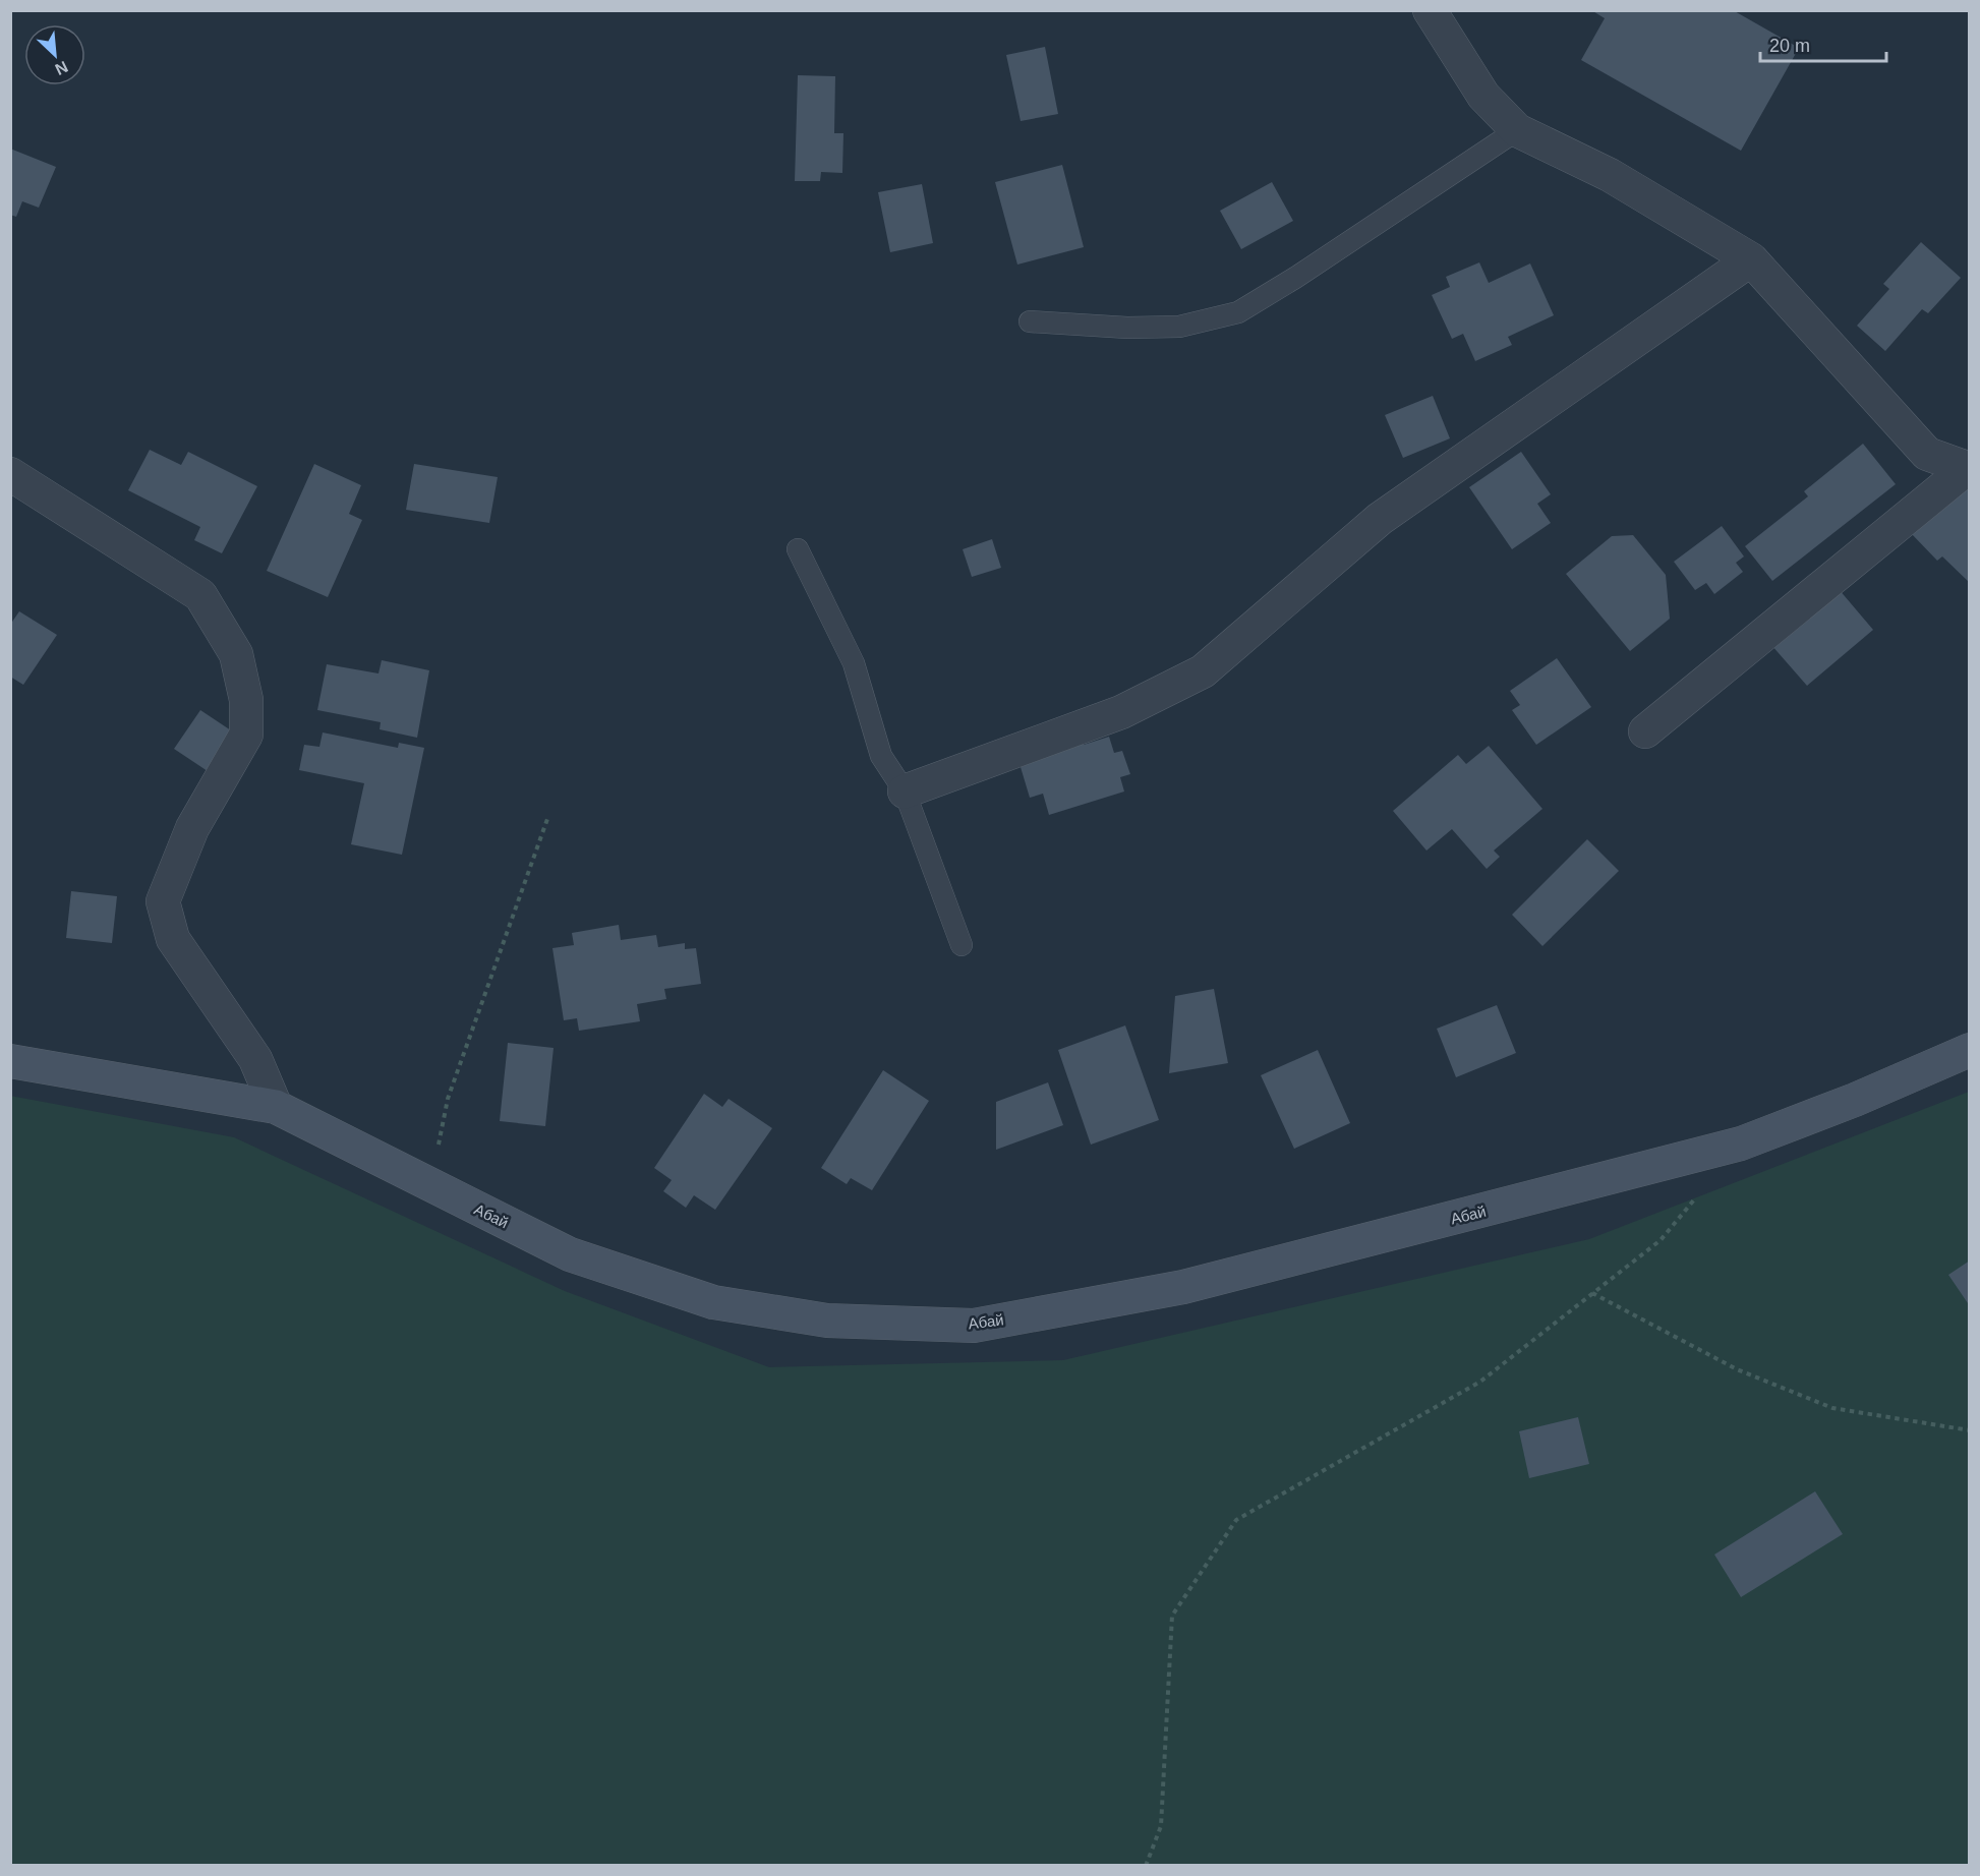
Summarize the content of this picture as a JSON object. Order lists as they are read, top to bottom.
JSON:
{
  "streets": {
    "street": ["Абай"]
  },
  "scale_bar": "20 m",
  "north": "bottom right"
}
